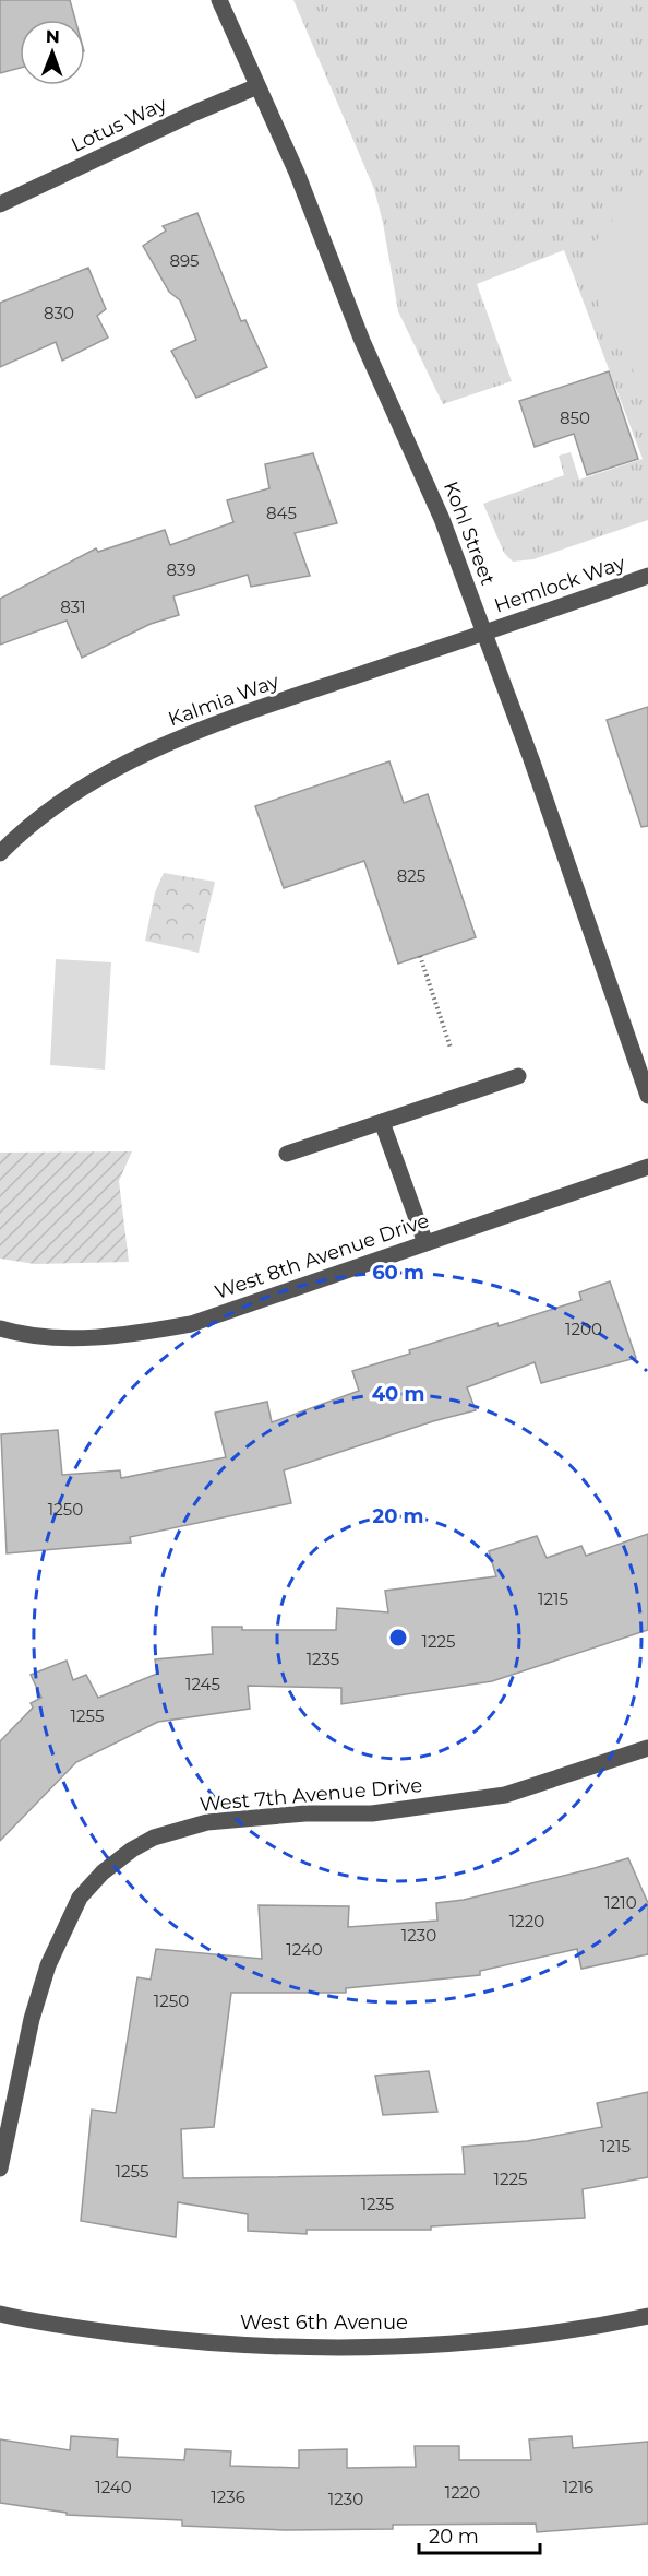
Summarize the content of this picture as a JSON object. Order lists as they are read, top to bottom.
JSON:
{
  "streets": {
    "street": [
      "Lotus Way",
      "Kohl Street",
      "Hemlock Way",
      "Kalmia Way",
      "West 8th Avenue Drive",
      "West 7th Avenue Drive",
      "West 6th Avenue"
    ]
  },
  "crossings": [
    ["Lotus Way", "Kohl Street"],
    ["Kohl Street", "Hemlock Way"],
    ["Kohl Street", "Kalmia Way"],
    ["Hemlock Way", "Kalmia Way"]
  ],
  "house_numbers": [
    "895",
    "830",
    "850",
    "845",
    "839",
    "831",
    "825",
    "1200",
    "1250",
    "1215",
    "1225",
    "1235",
    "1245",
    "1255",
    "1210",
    "1220",
    "1230",
    "1240",
    "1250",
    "1215",
    "1255",
    "1225",
    "1235",
    "1240",
    "1216",
    "1220",
    "1236",
    "1230"
  ],
  "scale_bar": "20 m",
  "north": "top",
  "rings": ["60 m", "40 m", "20 m"]
}
